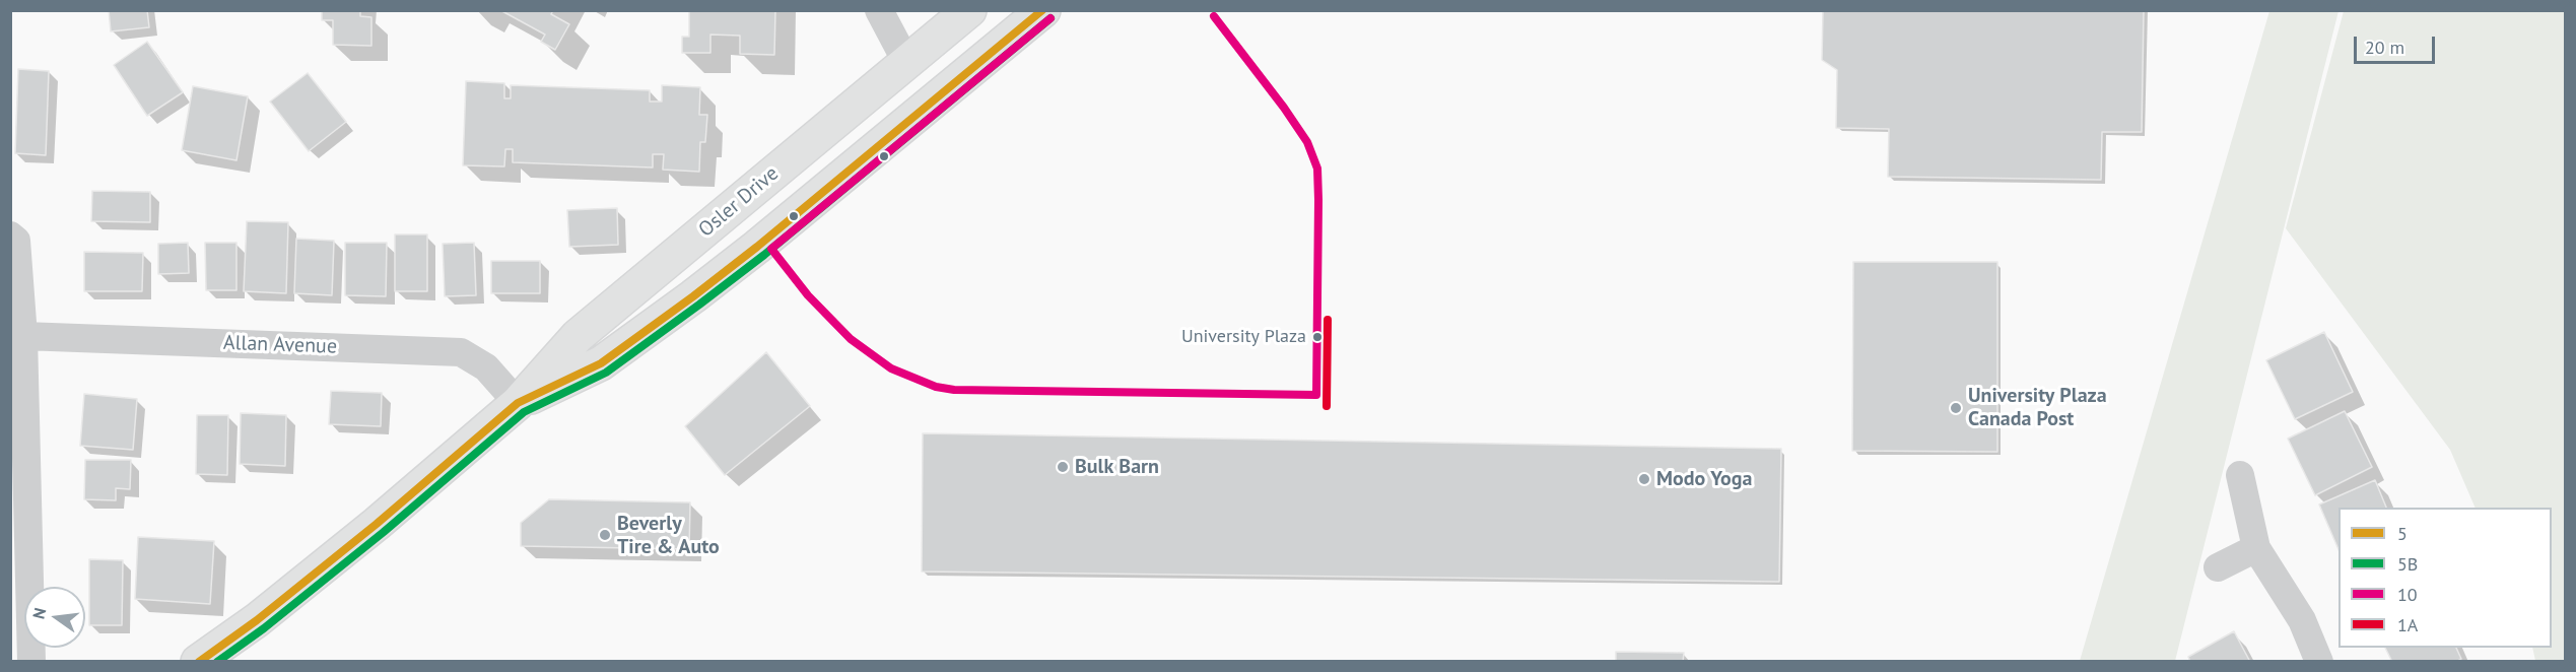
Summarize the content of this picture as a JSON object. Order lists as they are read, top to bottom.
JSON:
{
  "streets": {
    "main road": ["Osler Drive"],
    "street": ["Allan Avenue"]
  },
  "crossings": [
    ["Osler Drive", "Allan Avenue"]
  ],
  "places": [
    "University Plaza",
    "University Plaza Canada Post",
    "Bulk Barn",
    "Modo Yoga",
    "Beverly Tire & Auto"
  ],
  "lines": [
    "transit line 5",
    "transit line 10",
    "transit line 5B",
    "transit line 1A"
  ],
  "legend": [
    "5",
    "5B",
    "10",
    "1A"
  ],
  "scale_bar": "20 m",
  "north": "left"
}
